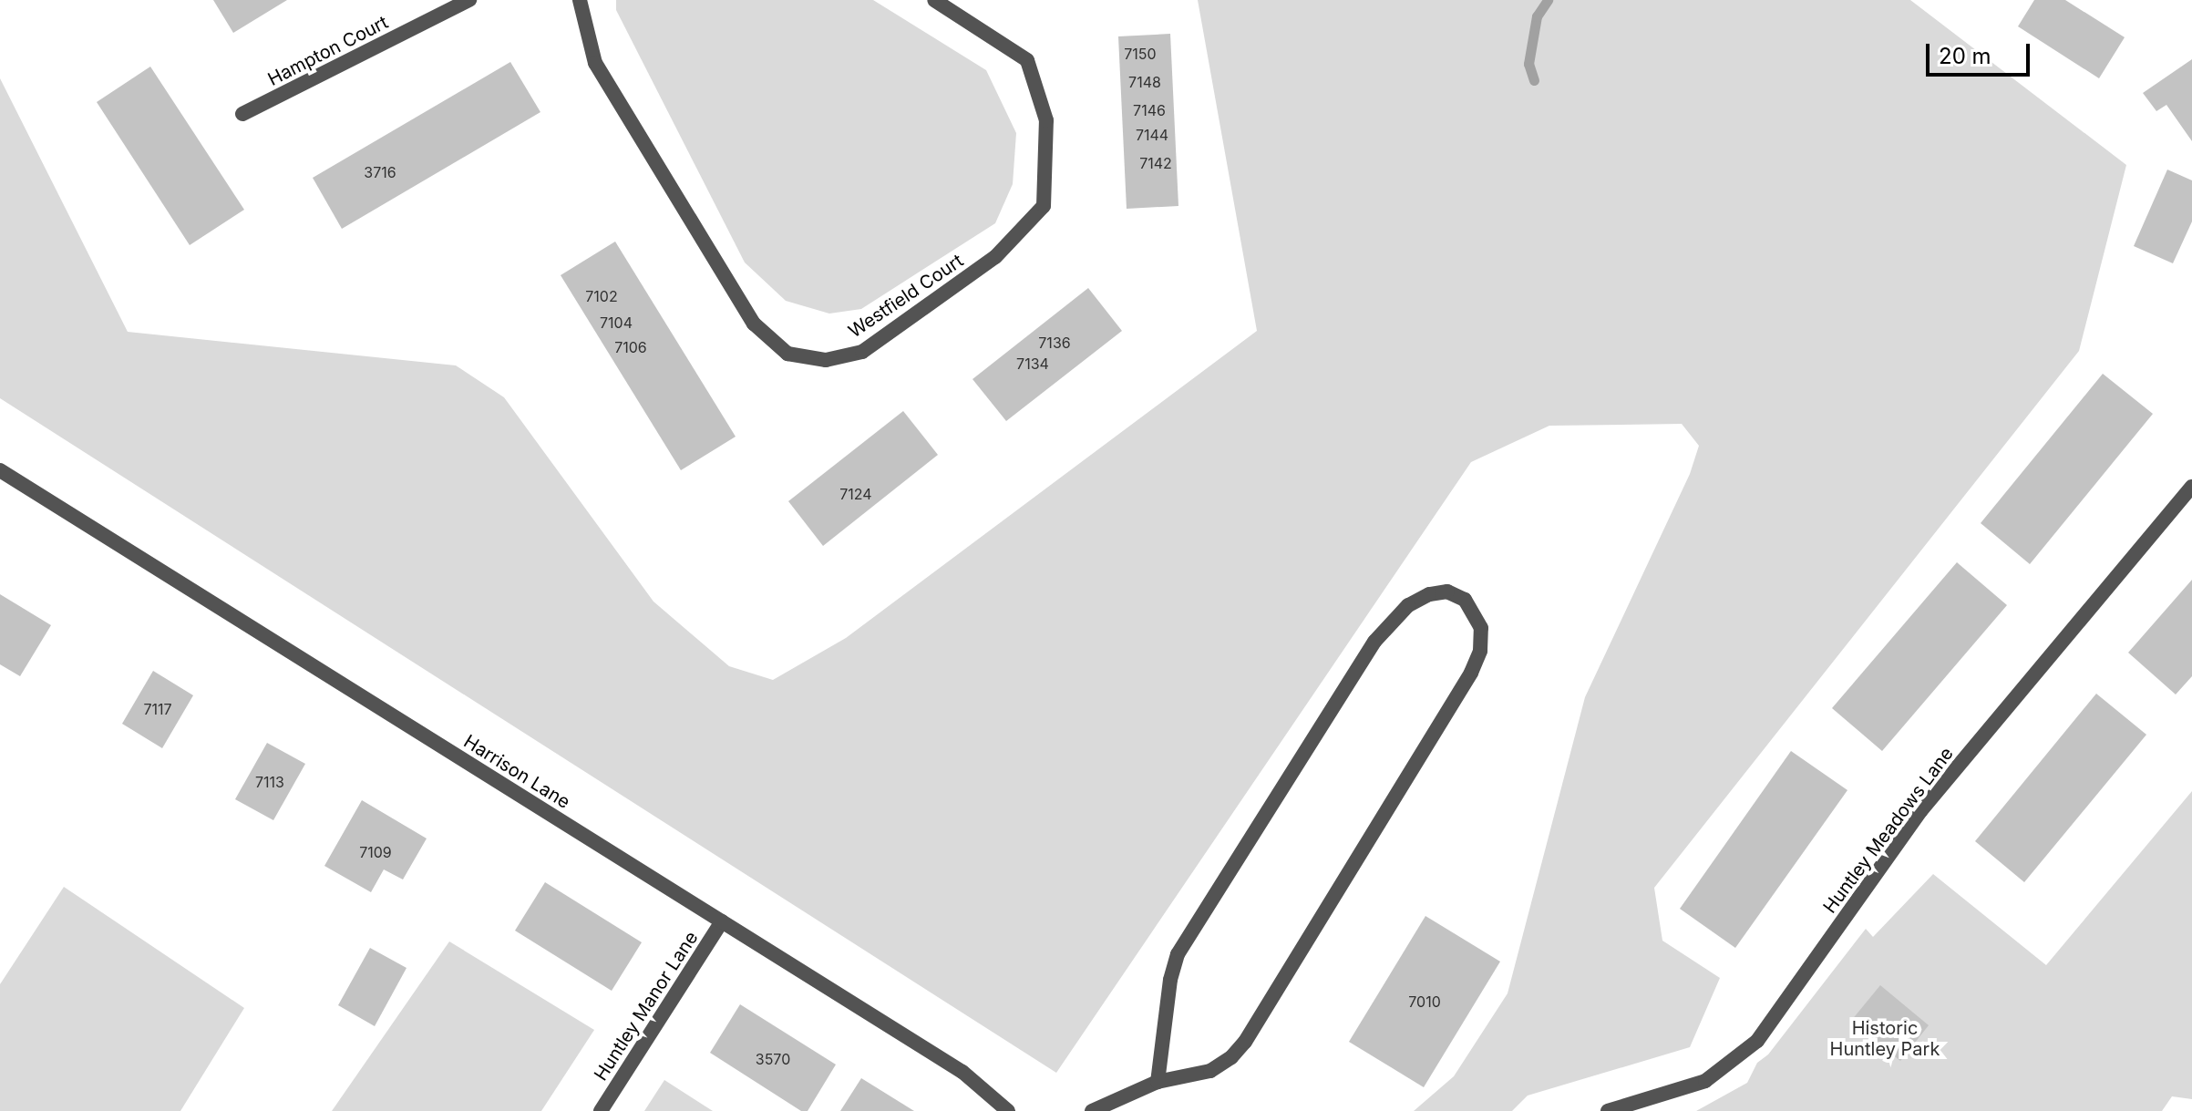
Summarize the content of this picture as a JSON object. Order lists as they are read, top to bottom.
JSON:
{
  "streets": {
    "street": [
      "Hampton Court",
      "Westfield Court",
      "Harrison Lane",
      "Huntley Meadows Lane",
      "Huntley Manor Lane"
    ]
  },
  "crossings": [
    ["Harrison Lane", "Huntley Manor Lane"]
  ],
  "parks": ["Historic Huntley Park"],
  "house_numbers": [
    "7150",
    "7148",
    "7146",
    "7144",
    "7142",
    "3716",
    "7102",
    "7104",
    "7136",
    "7106",
    "7134",
    "7124",
    "7117",
    "7113",
    "7109",
    "7010",
    "3570"
  ],
  "scale_bar": "20 m"
}
